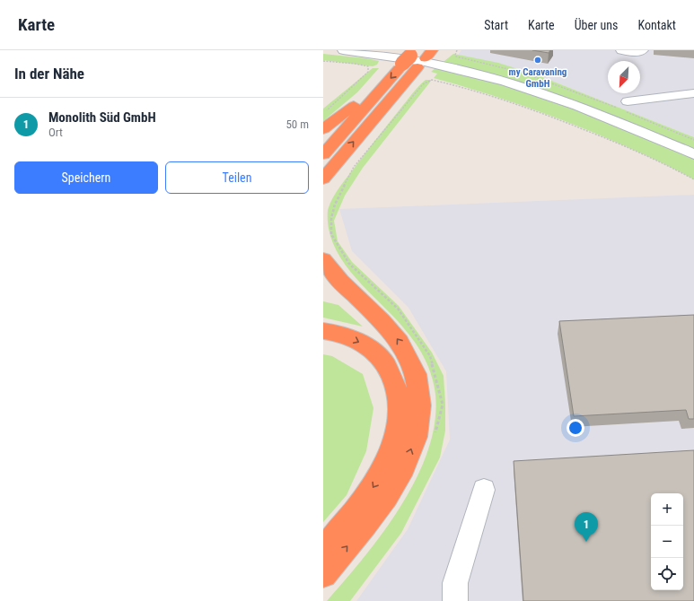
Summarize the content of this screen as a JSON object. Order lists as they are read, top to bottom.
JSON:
{
  "places": ["my Caravaning GmbH"],
  "north": "bottom left",
  "page": {
    "header": "Karte",
    "nav": [
      "Start",
      "Karte",
      "Über uns",
      "Kontakt"
    ],
    "heading": "In der Nähe",
    "list": [
      {
        "mark": "1",
        "name": "Monolith Süd GmbH",
        "note": "Ort",
        "value": "50 m"
      }
    ],
    "buttons": ["Speichern", "Teilen"],
    "map_buttons": ["+", "−"],
    "pins": "1"
  }
}
